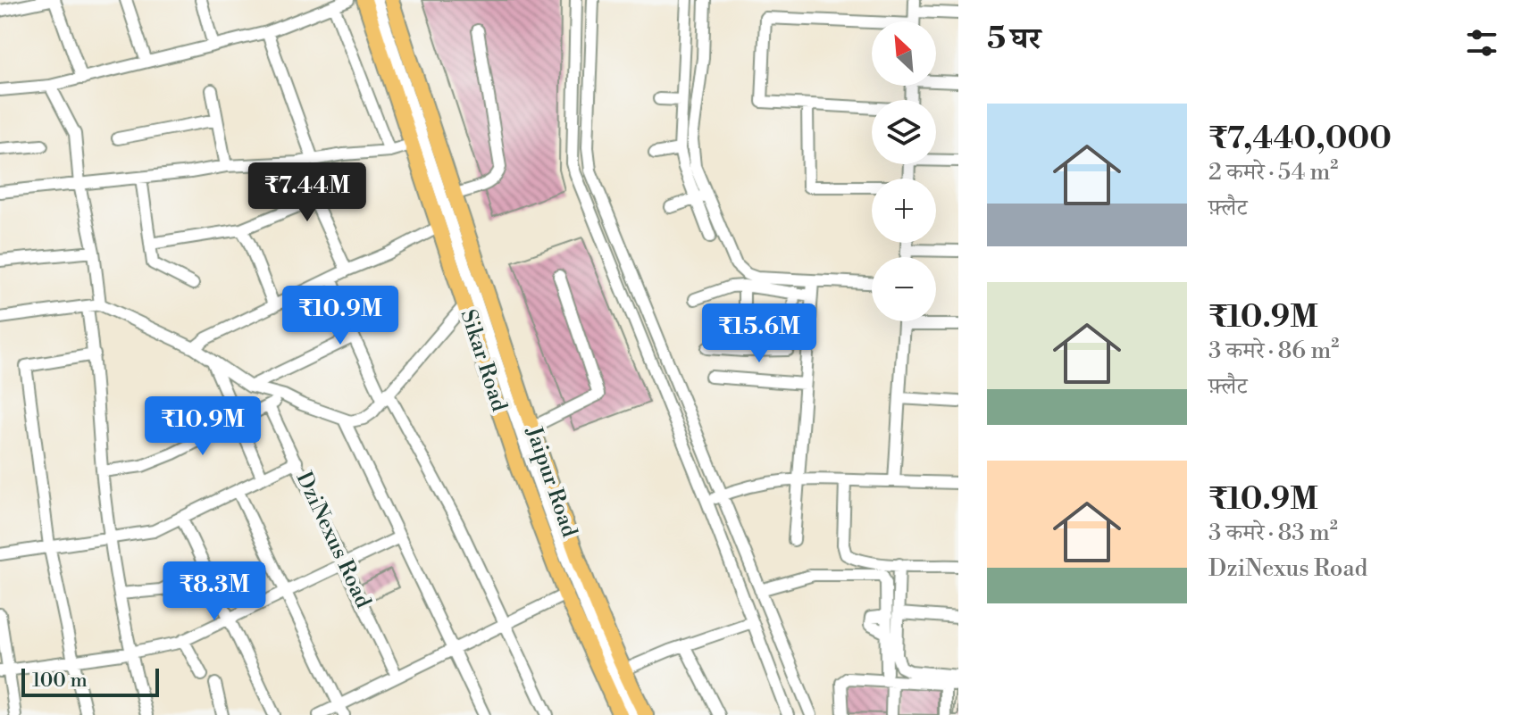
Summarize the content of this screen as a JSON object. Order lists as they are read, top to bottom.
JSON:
{
  "streets": {
    "main road": ["Sikar Road", "Jaipur Road"],
    "street": ["DziNexus Road"]
  },
  "scale_bar": "100 m",
  "north": "top left",
  "page": {
    "heading": "5 घर",
    "map_buttons": ["+", "−"],
    "list": [
      {
        "name": "₹7,440,000",
        "note": "2 कमरे · 54 m² · फ़्लैट"
      },
      {
        "name": "₹10.9M",
        "note": "3 कमरे · 86 m² · फ़्लैट"
      },
      {
        "name": "₹10.9M",
        "note": "3 कमरे · 83 m² · DziNexus Road"
      }
    ],
    "price": [
      "₹7.44M",
      "₹10.9M",
      "₹15.6M",
      "₹10.9M",
      "₹8.3M"
    ],
    "scale": "100 m"
  }
}
